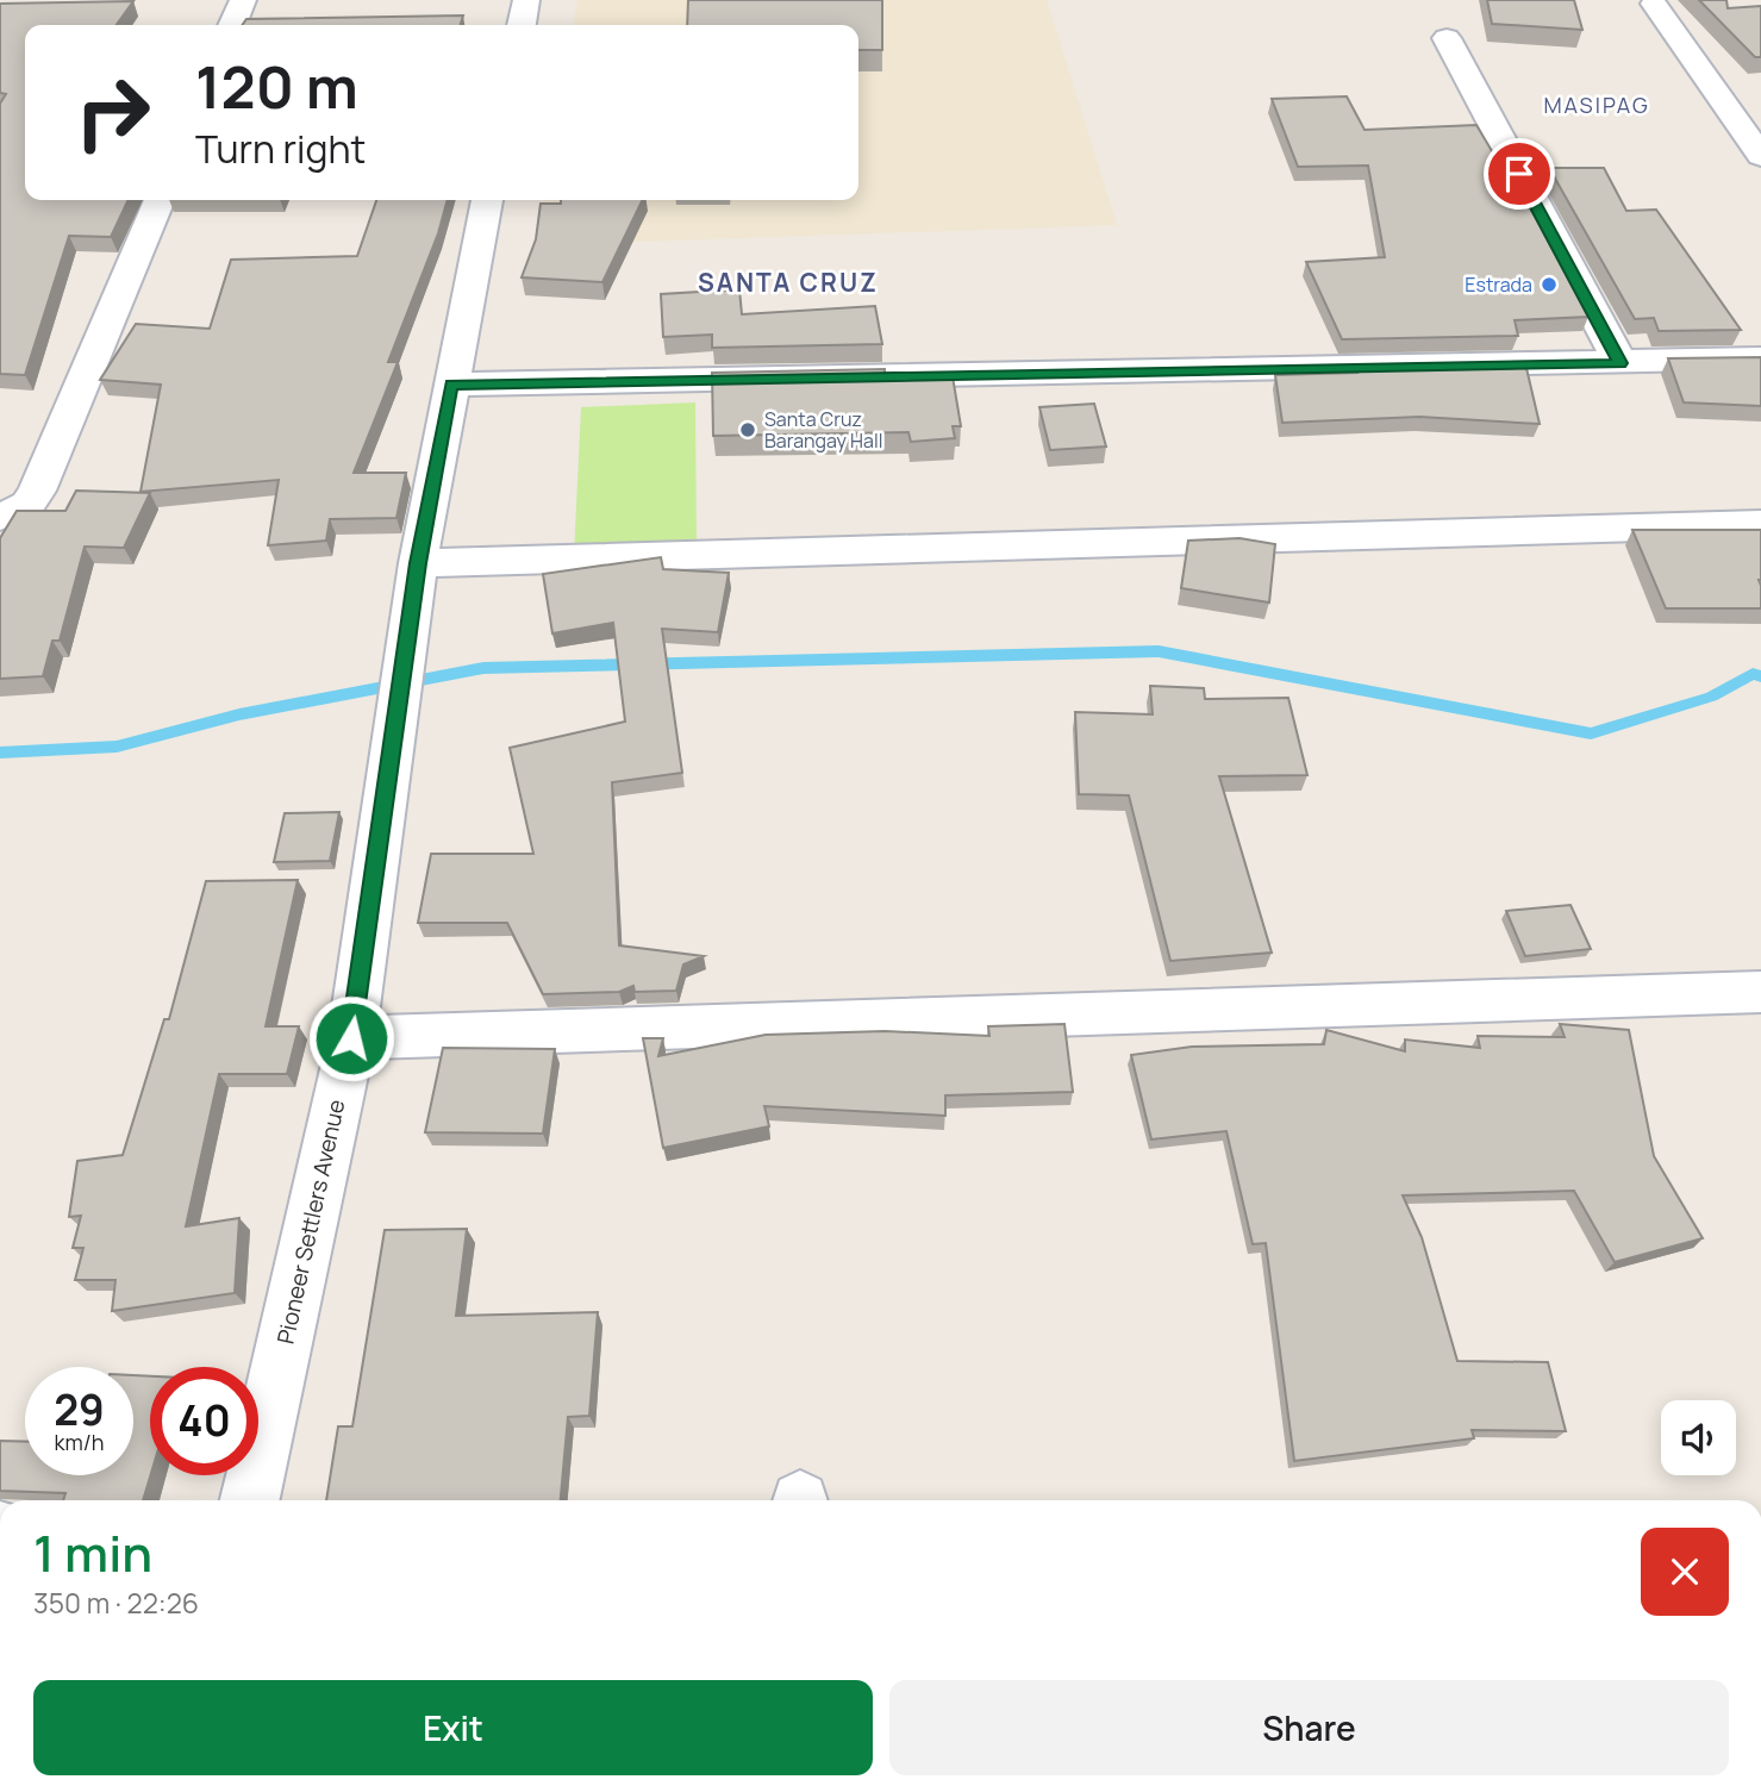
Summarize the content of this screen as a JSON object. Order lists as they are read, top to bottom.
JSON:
{
  "streets": {
    "street": ["Pioneer Settlers Avenue"]
  },
  "districts": ["MASIPAG", "SANTA CRUZ"],
  "places": ["Estrada", "Santa Cruz Barangay Hall"],
  "page": {
    "turn": ["120 m", "Turn right"],
    "speed": "29 km/h",
    "limit": "40",
    "heading": ["1 min", "350 m · 22:26"],
    "buttons": ["Exit", "Share"]
  }
}
